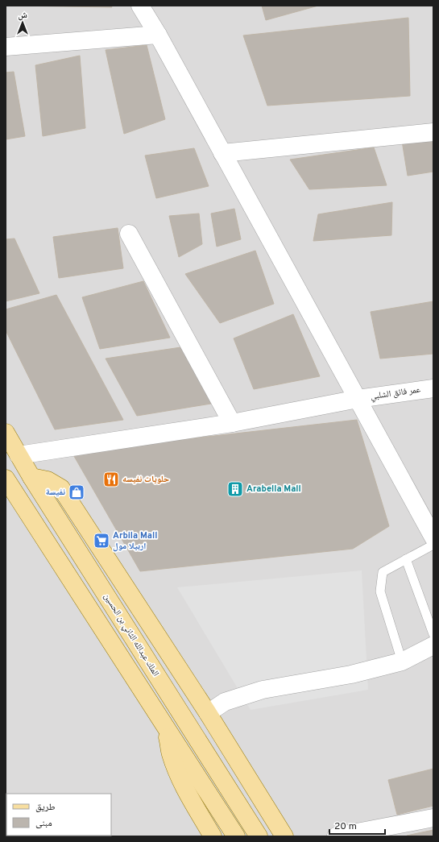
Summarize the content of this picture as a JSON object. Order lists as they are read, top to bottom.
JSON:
{
  "streets": {
    "main road": ["الملك عبدالله الثاني بن الحسين"],
    "street": ["عمر فائق الشلبي"]
  },
  "crossings": [
    ["عمر فائق الشلبي", "الملك عبدالله الثاني بن الحسين"]
  ],
  "places": {
    "restaurant": ["حلويات نفيسه"],
    "building": ["Arabella Mall"],
    "shop": ["نفيسة"],
    "supermarket": ["Arbila Mall اربيلا مول"]
  },
  "legend": ["طريق", "مبنى"],
  "scale_bar": "20 m",
  "north": "top"
}
